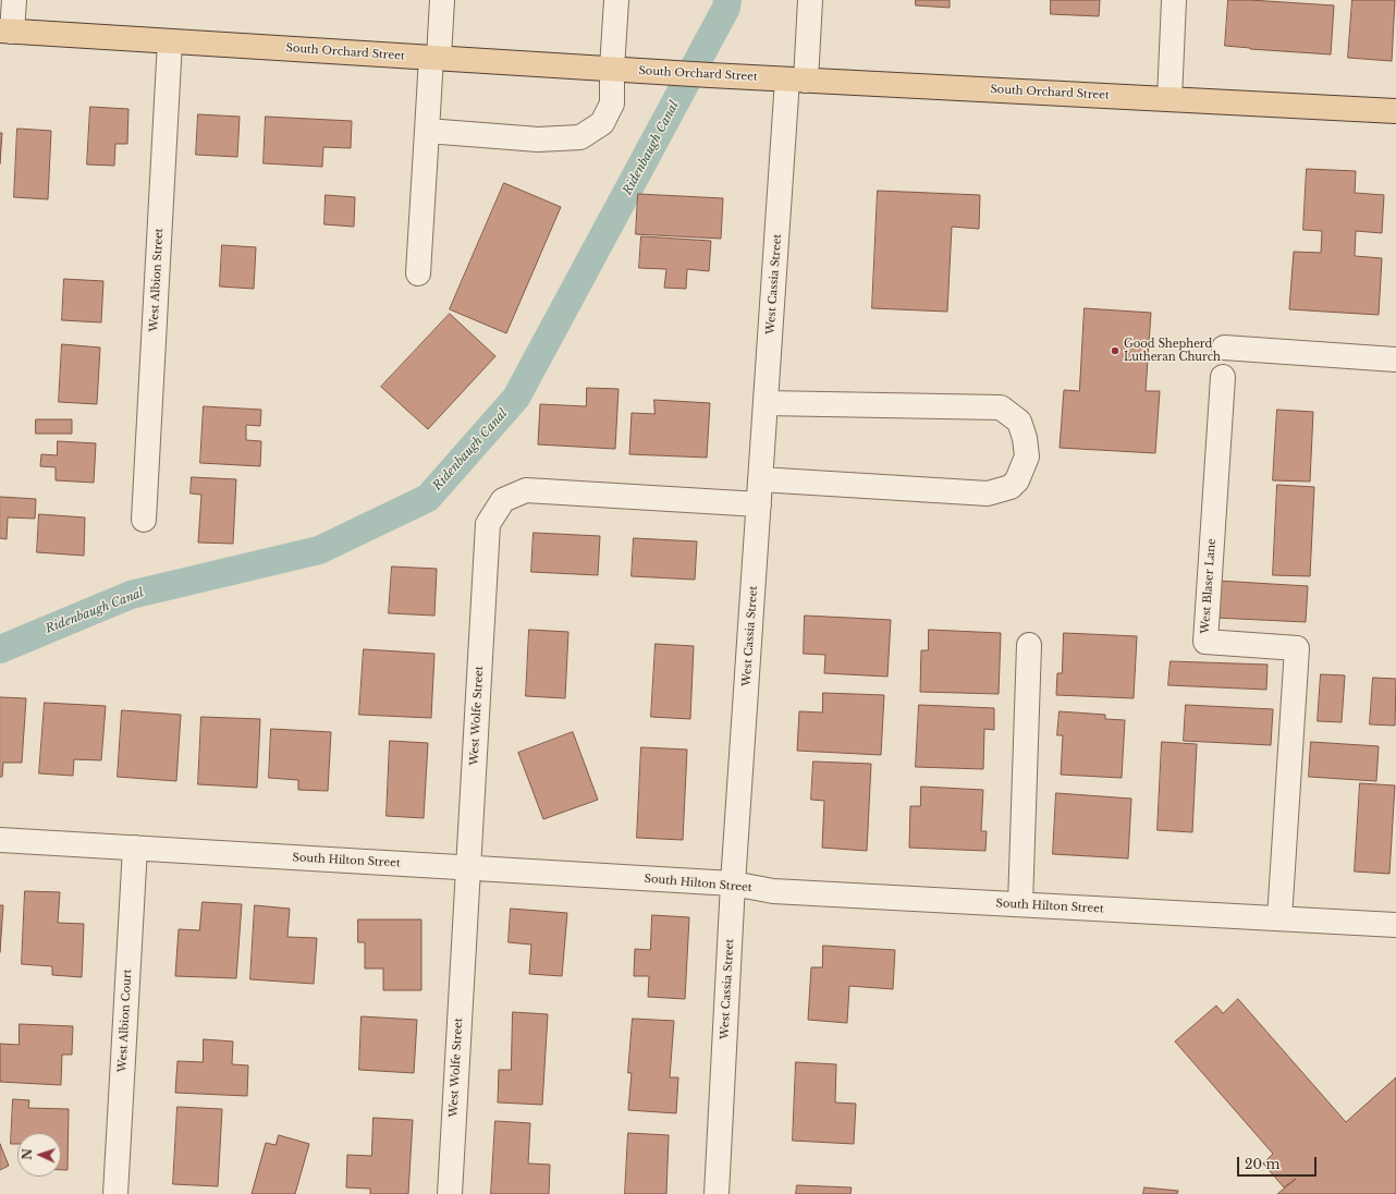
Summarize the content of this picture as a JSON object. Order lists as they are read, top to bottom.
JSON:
{
  "streets": {
    "main road": ["South Orchard Street"],
    "street": [
      "West Albion Street",
      "West Cassia Street",
      "West Blaser Lane",
      "West Wolfe Street",
      "South Hilton Street",
      "West Albion Court"
    ]
  },
  "crossings": [
    ["South Orchard Street", "West Albion Street"],
    ["South Orchard Street", "West Cassia Street"],
    ["West Cassia Street", "West Wolfe Street"],
    ["West Cassia Street", "South Hilton Street"],
    ["West Blaser Lane", "South Hilton Street"],
    ["West Wolfe Street", "South Hilton Street"],
    ["South Hilton Street", "West Albion Court"]
  ],
  "water": ["Ridenbaugh Canal"],
  "places": ["Good Shepherd Lutheran Church"],
  "scale_bar": "20 m",
  "north": "left"
}
